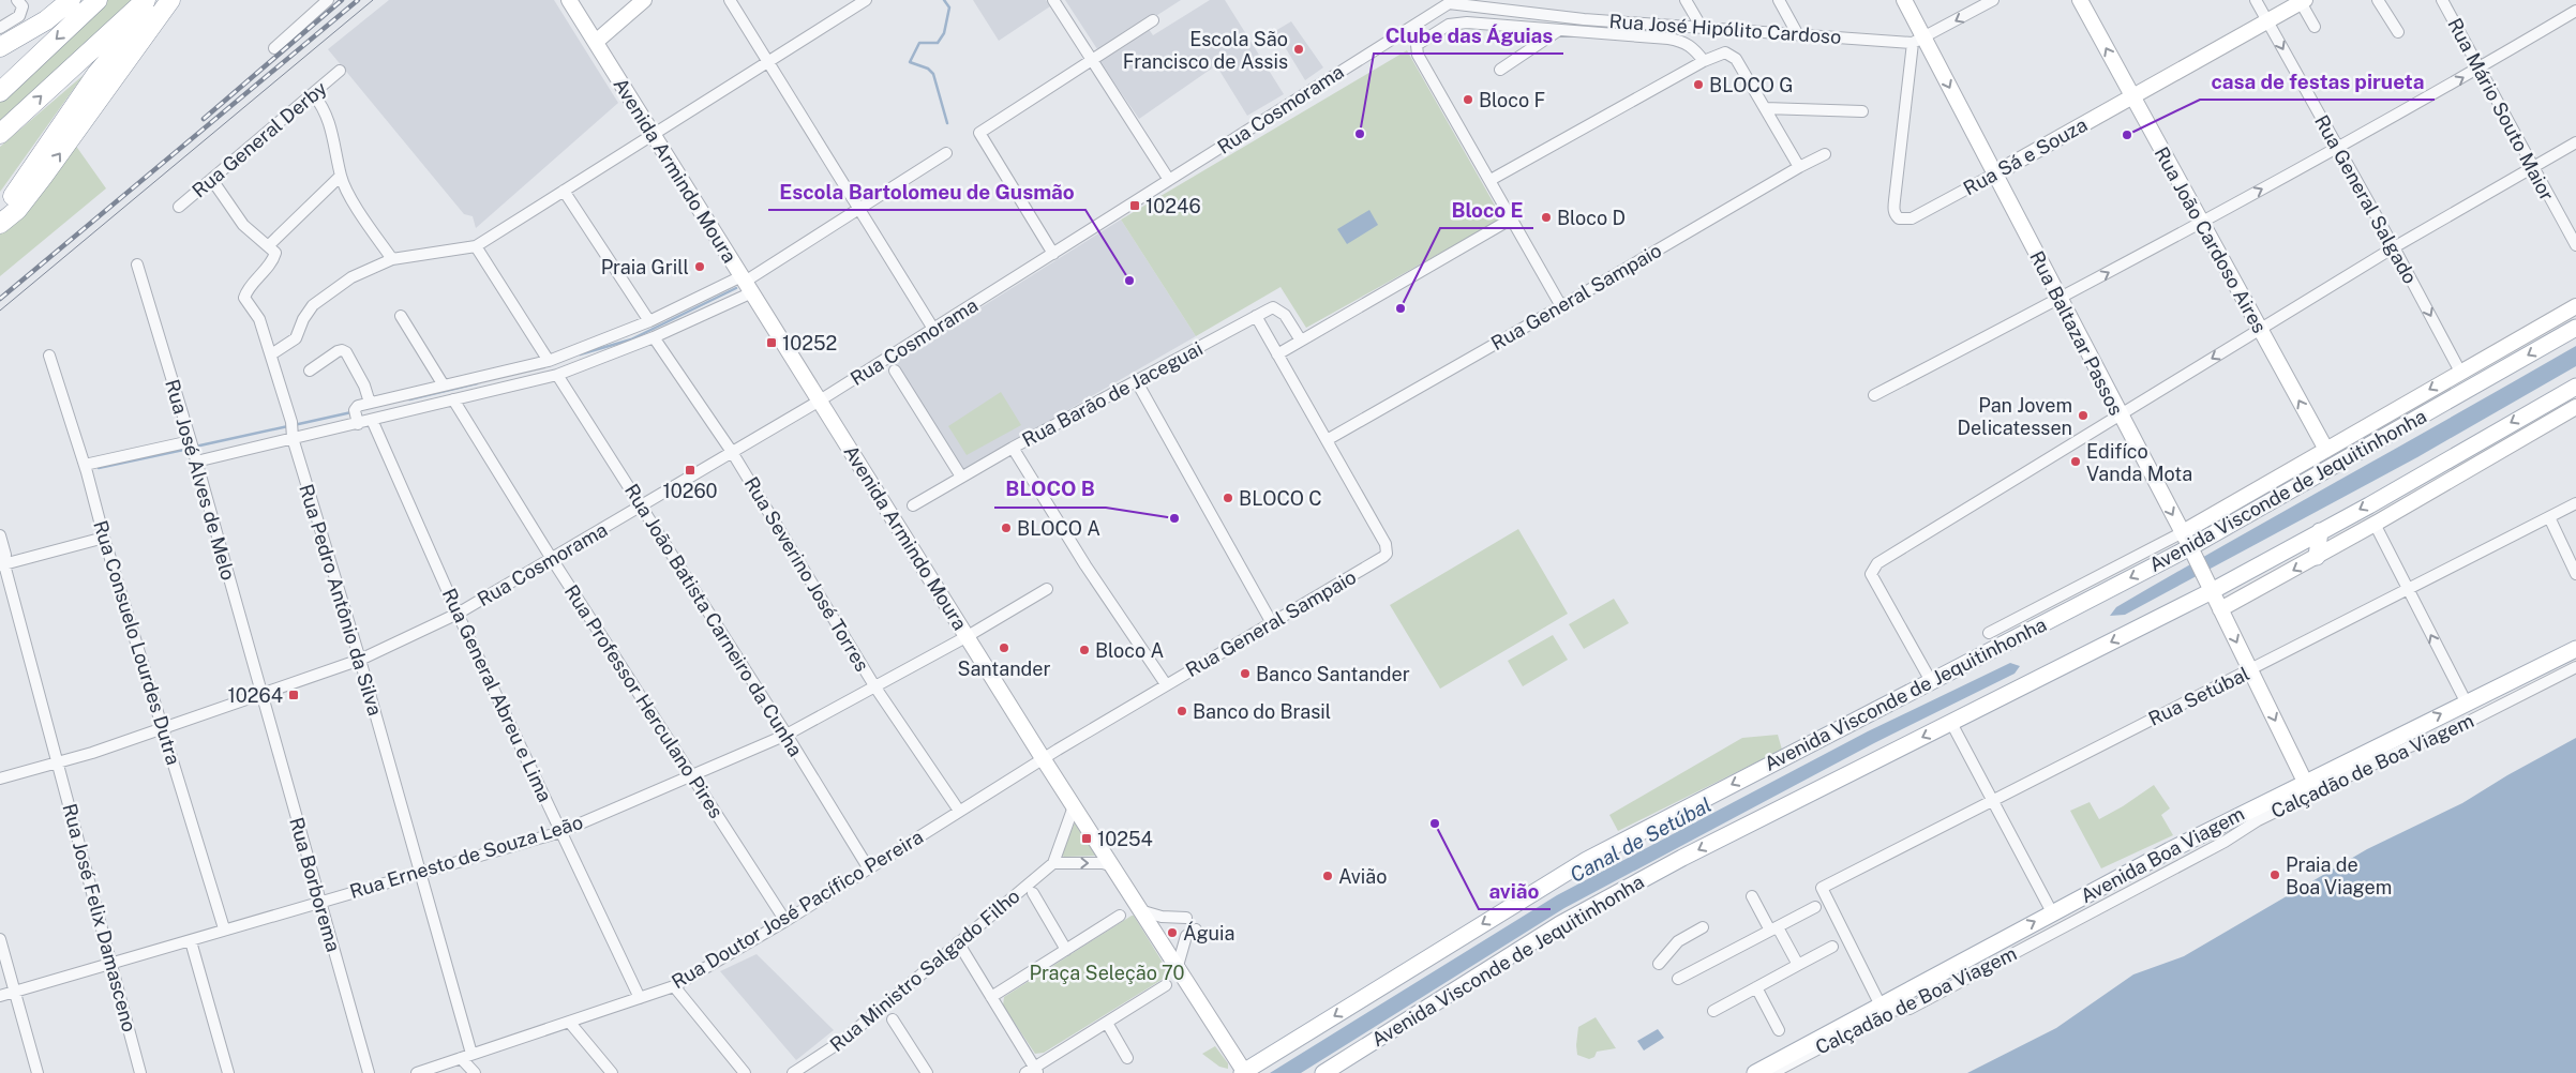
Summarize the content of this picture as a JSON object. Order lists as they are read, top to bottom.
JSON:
{
  "streets": {
    "main road": ["Avenida Visconde de Jequitinhonha", "Avenida Boa Viagem"],
    "street": [
      "Rua José Hipólito Cardoso",
      "Rua Cosmorama",
      "Rua Mário Souto Maior",
      "Rua General Derby",
      "Rua Sá e Souza",
      "Avenida Armindo Moura",
      "Rua General Salgado",
      "Rua João Cardoso Aires",
      "Rua General Sampaio",
      "Rua Baltazar Passos",
      "Rua Barão de Jaceguai",
      "Rua José Alves de Melo",
      "Rua Severino José Torres",
      "Rua Pedro Antônio da Silva",
      "Rua João Batista Carneiro da Cunha",
      "Rua Consuelo Lourdes Dutra",
      "Rua General Abreu e Lima",
      "Rua Setúbal",
      "Rua Professor Herculano Pires",
      "Calçadão de Boa Viagem",
      "Rua Ernesto de Souza Leão",
      "Rua Borborema",
      "Rua Doutor José Pacífico Pereira",
      "Rua José Felix Damasceno",
      "Rua Ministro Salgado Filho"
    ]
  },
  "crossings": [
    ["Rua José Hipólito Cardoso", "Rua Cosmorama"],
    ["Rua José Hipólito Cardoso", "Rua Sá e Souza"],
    ["Rua José Hipólito Cardoso", "Rua Baltazar Passos"],
    ["Rua Cosmorama", "Avenida Armindo Moura"],
    ["Rua Cosmorama", "Rua José Alves de Melo"],
    ["Rua Cosmorama", "Rua Severino José Torres"],
    ["Rua Cosmorama", "Rua Pedro Antônio da Silva"],
    ["Rua Cosmorama", "Rua João Batista Carneiro da Cunha"],
    ["Rua Cosmorama", "Rua Consuelo Lourdes Dutra"],
    ["Rua Cosmorama", "Rua General Abreu e Lima"],
    ["Rua Cosmorama", "Rua Professor Herculano Pires"],
    ["Rua Cosmorama", "Rua Borborema"],
    ["Rua Cosmorama", "Rua José Felix Damasceno"],
    ["Rua Sá e Souza", "Rua General Salgado"],
    ["Rua Sá e Souza", "Rua João Cardoso Aires"],
    ["Rua Sá e Souza", "Rua Baltazar Passos"],
    ["Avenida Armindo Moura", "Rua General Sampaio"],
    ["Avenida Armindo Moura", "Avenida Visconde de Jequitinhonha"],
    ["Avenida Armindo Moura", "Rua Ernesto de Souza Leão"],
    ["Avenida Armindo Moura", "Rua Doutor José Pacífico Pereira"],
    ["Rua General Salgado", "Avenida Visconde de Jequitinhonha"],
    ["Rua João Cardoso Aires", "Avenida Visconde de Jequitinhonha"],
    ["Rua General Sampaio", "Rua Barão de Jaceguai"],
    ["Rua General Sampaio", "Rua Doutor José Pacífico Pereira"],
    ["Rua Baltazar Passos", "Avenida Visconde de Jequitinhonha"],
    ["Rua Baltazar Passos", "Rua Setúbal"],
    ["Rua Baltazar Passos", "Avenida Boa Viagem"],
    ["Rua José Alves de Melo", "Rua Borborema"],
    ["Rua Severino José Torres", "Rua Ernesto de Souza Leão"],
    ["Rua Severino José Torres", "Rua Doutor José Pacífico Pereira"],
    ["Rua Pedro Antônio da Silva", "Rua Ernesto de Souza Leão"],
    ["Rua Pedro Antônio da Silva", "Rua Doutor José Pacífico Pereira"],
    ["Rua João Batista Carneiro da Cunha", "Rua Ernesto de Souza Leão"],
    ["Rua João Batista Carneiro da Cunha", "Rua Doutor José Pacífico Pereira"],
    ["Rua Consuelo Lourdes Dutra", "Rua Ernesto de Souza Leão"],
    ["Rua General Abreu e Lima", "Rua Ernesto de Souza Leão"],
    ["Rua General Abreu e Lima", "Rua Doutor José Pacífico Pereira"],
    ["Rua Setúbal", "Avenida Boa Viagem"],
    ["Rua Professor Herculano Pires", "Rua Ernesto de Souza Leão"],
    ["Rua Professor Herculano Pires", "Rua Doutor José Pacífico Pereira"],
    ["Rua Ernesto de Souza Leão", "Rua Borborema"],
    ["Rua Ernesto de Souza Leão", "Rua José Felix Damasceno"]
  ],
  "one_way": [
    "Rua General Salgado",
    "Rua João Cardoso Aires",
    "Rua Baltazar Passos",
    "Avenida Boa Viagem"
  ],
  "water": ["Canal de Setúbal"],
  "parks": ["Praça Seleção 70"],
  "places": {
    "other": [
      "Escola São Francisco de Assis",
      "BLOCO G",
      "Bloco F",
      "Clube das Águias",
      "casa de festas pirueta",
      "Bloco D",
      "Praia Grill",
      "Escola Bartolomeu de Gusmão",
      "Bloco E",
      "Pan Jovem Delicatessen",
      "Edifíco Vanda Mota",
      "BLOCO C",
      "BLOCO B",
      "BLOCO A",
      "Santander",
      "Bloco A",
      "Banco Santander",
      "Banco do Brasil",
      "avião",
      "Praia de Boa Viagem",
      "Avião",
      "Águia"
    ],
    "transit": [
      "10246",
      "10252",
      "10260",
      "10264",
      "10254"
    ]
  }
}
